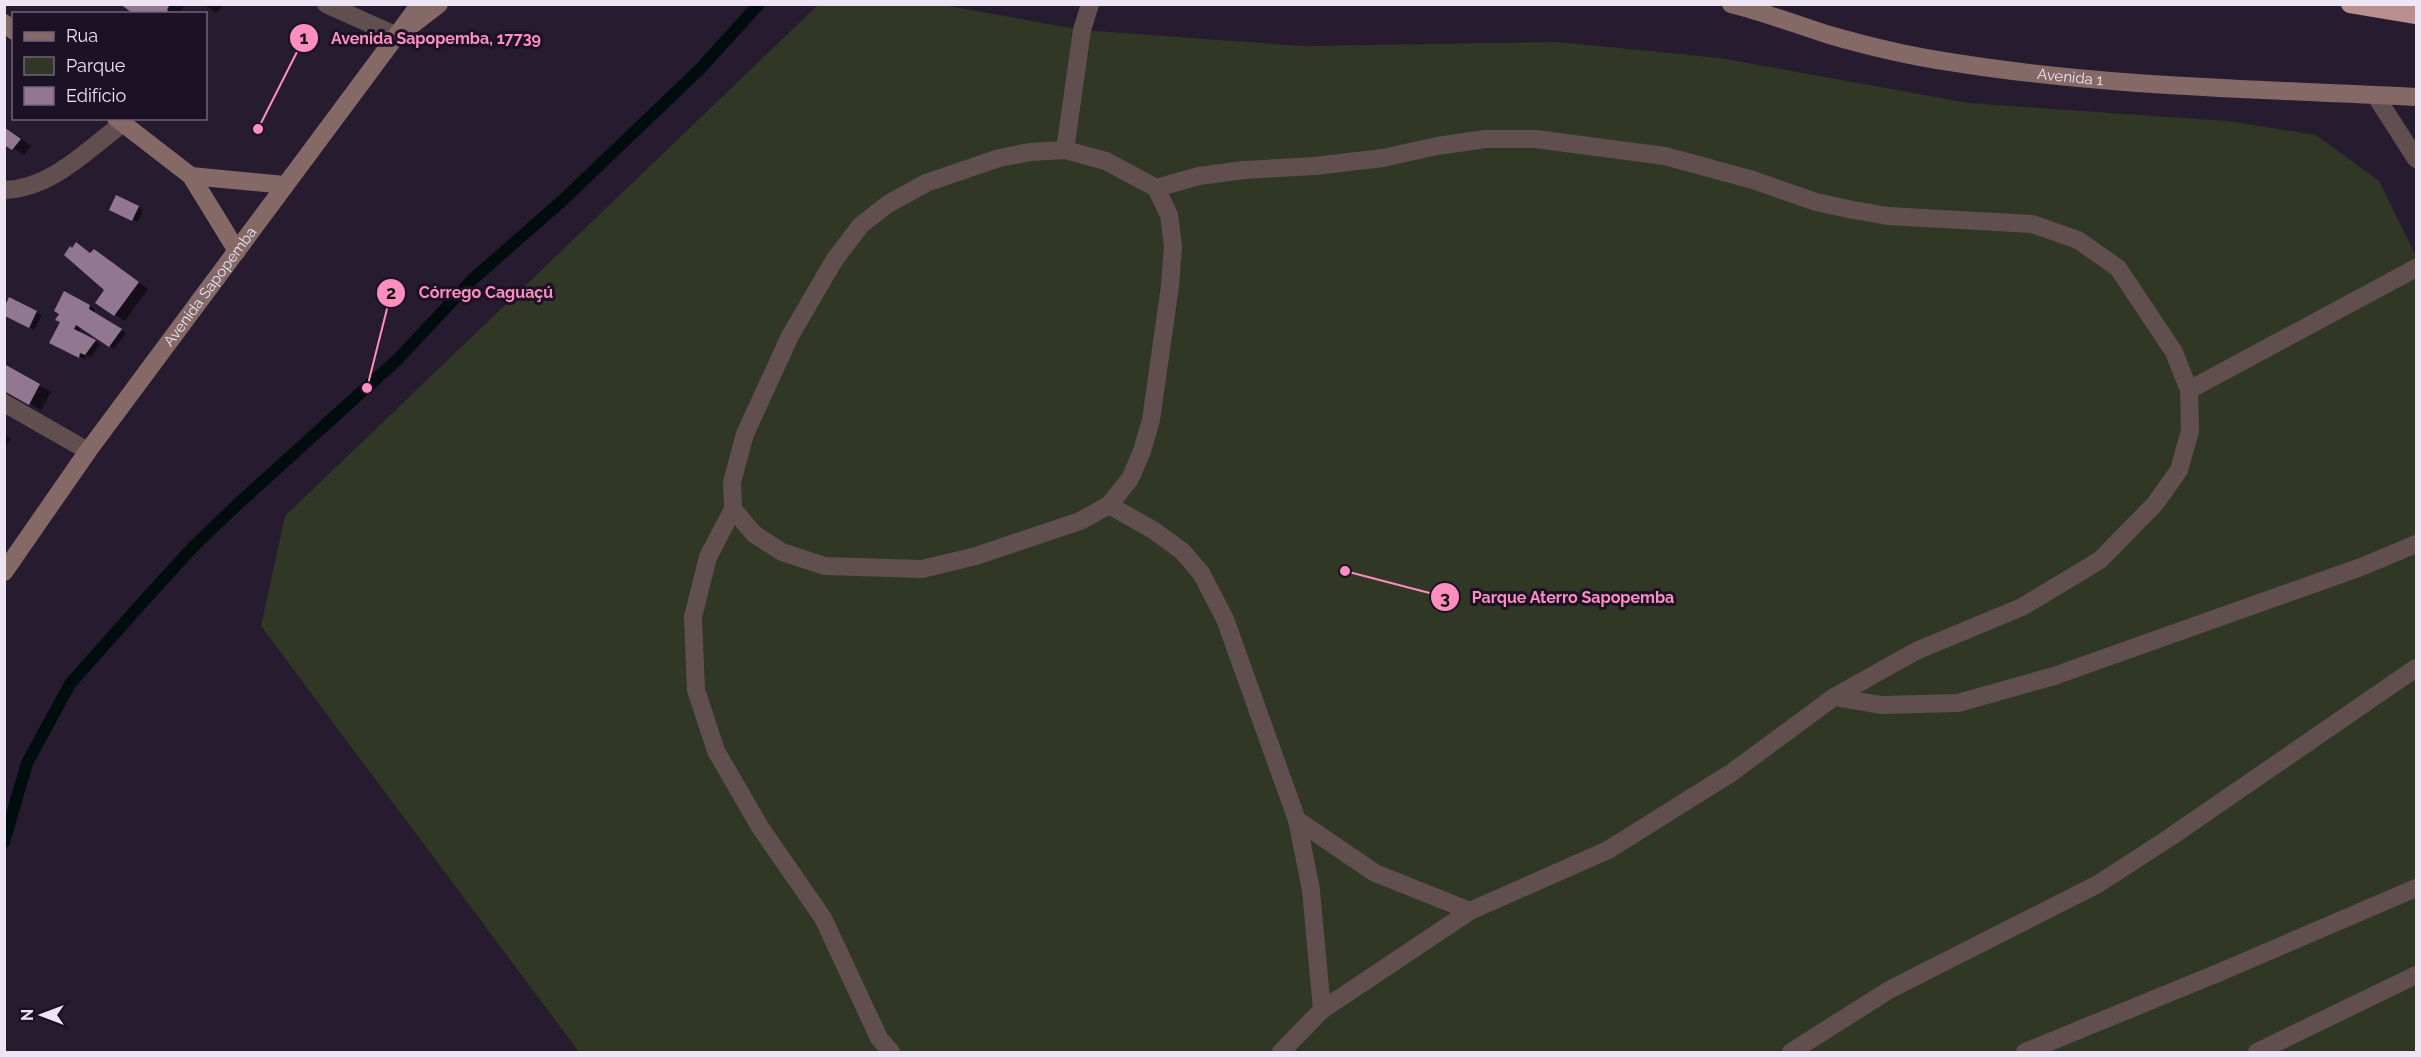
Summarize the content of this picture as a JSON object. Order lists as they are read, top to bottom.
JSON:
{
  "streets": {
    "main road": ["Avenida 1", "Avenida Sapopemba"]
  },
  "places": ["Avenida Sapopemba, 17739", "Córrego Caguaçú", "Parque Aterro Sapopemba"],
  "legend": ["Rua", "Parque", "Edifício"],
  "north": "left"
}
